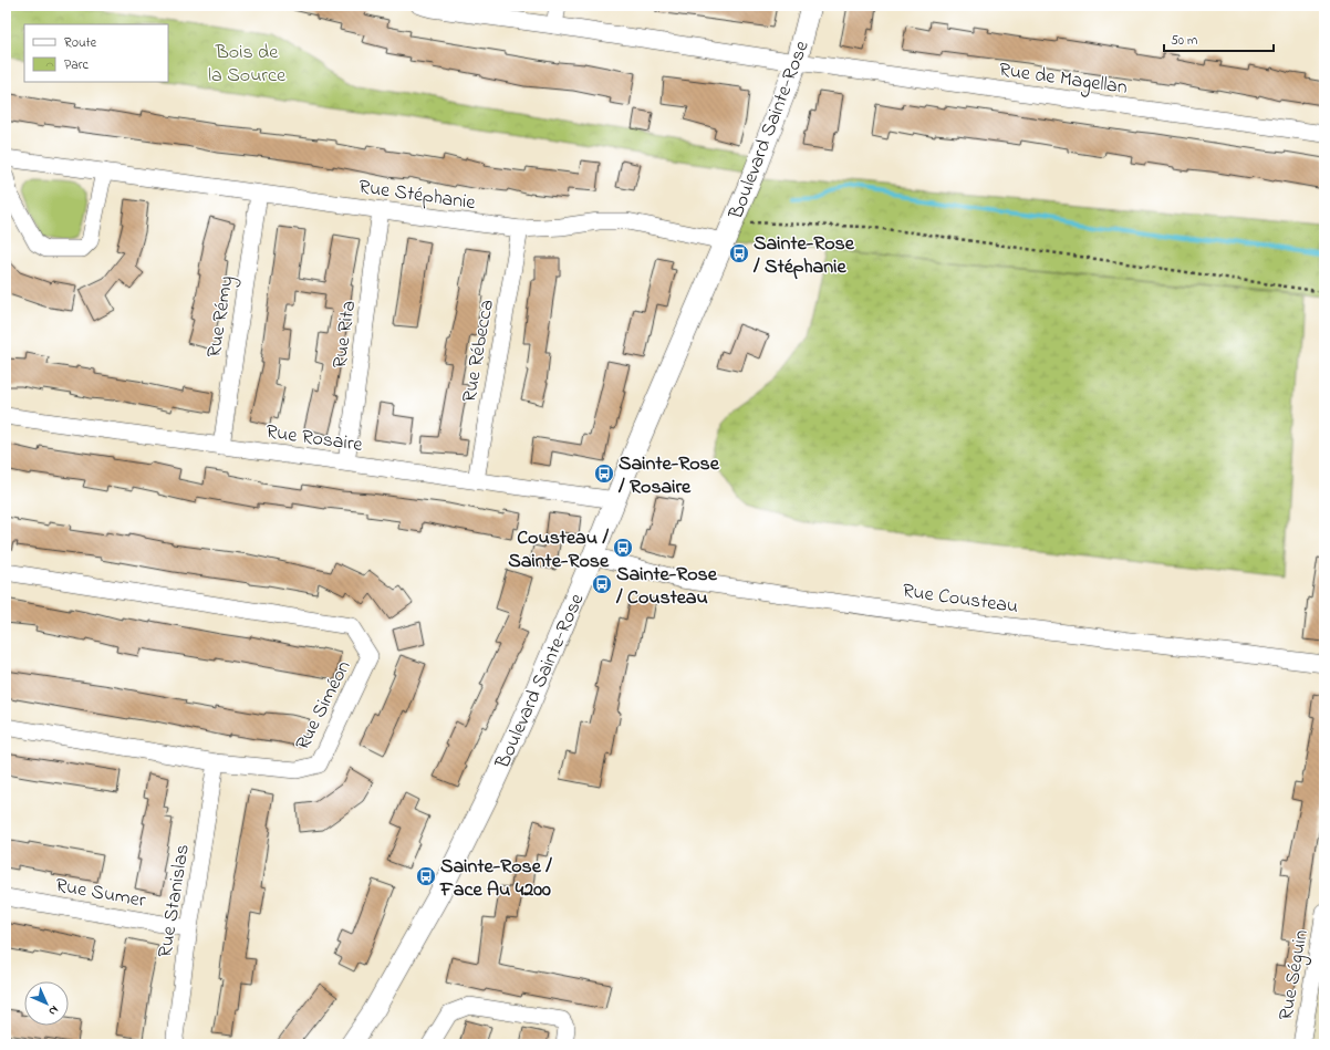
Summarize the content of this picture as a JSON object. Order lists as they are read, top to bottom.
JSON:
{
  "streets": {
    "street": [
      "Rue de Magellan",
      "Boulevard Sainte-Rose",
      "Rue Stéphanie",
      "Rue Rémy",
      "Rue Rita",
      "Rue Rébecca",
      "Rue Rosaire",
      "Rue Cousteau",
      "Rue Siméon",
      "Rue Sumer",
      "Rue Stanislas",
      "Rue Séguin"
    ]
  },
  "crossings": [
    ["Rue de Magellan", "Boulevard Sainte-Rose"],
    ["Boulevard Sainte-Rose", "Rue Stéphanie"],
    ["Boulevard Sainte-Rose", "Rue Rosaire"],
    ["Boulevard Sainte-Rose", "Rue Cousteau"],
    ["Rue Stéphanie", "Rue Rémy"],
    ["Rue Stéphanie", "Rue Rita"],
    ["Rue Stéphanie", "Rue Rébecca"],
    ["Rue Rémy", "Rue Rosaire"],
    ["Rue Rita", "Rue Rosaire"],
    ["Rue Rébecca", "Rue Rosaire"],
    ["Rue Siméon", "Rue Stanislas"],
    ["Rue Sumer", "Rue Stanislas"]
  ],
  "parks": ["Bois de la Source"],
  "places": {
    "bus stop": [
      "Sainte-Rose / Stéphanie",
      "Sainte-Rose / Rosaire",
      "Cousteau / Sainte-Rose",
      "Sainte-Rose / Cousteau",
      "Sainte-Rose / Face Au 4200"
    ]
  },
  "legend": ["Route", "Parc"],
  "scale_bar": "50 m",
  "north": "bottom right"
}
